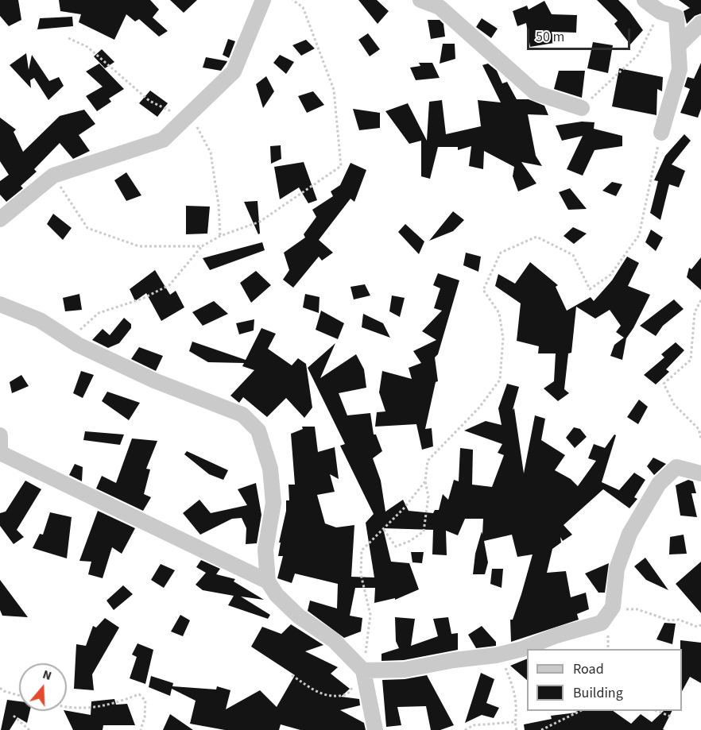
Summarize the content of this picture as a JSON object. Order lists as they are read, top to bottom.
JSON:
{
  "legend": ["Road", "Building"],
  "scale_bar": "50 m",
  "north": "top"
}
